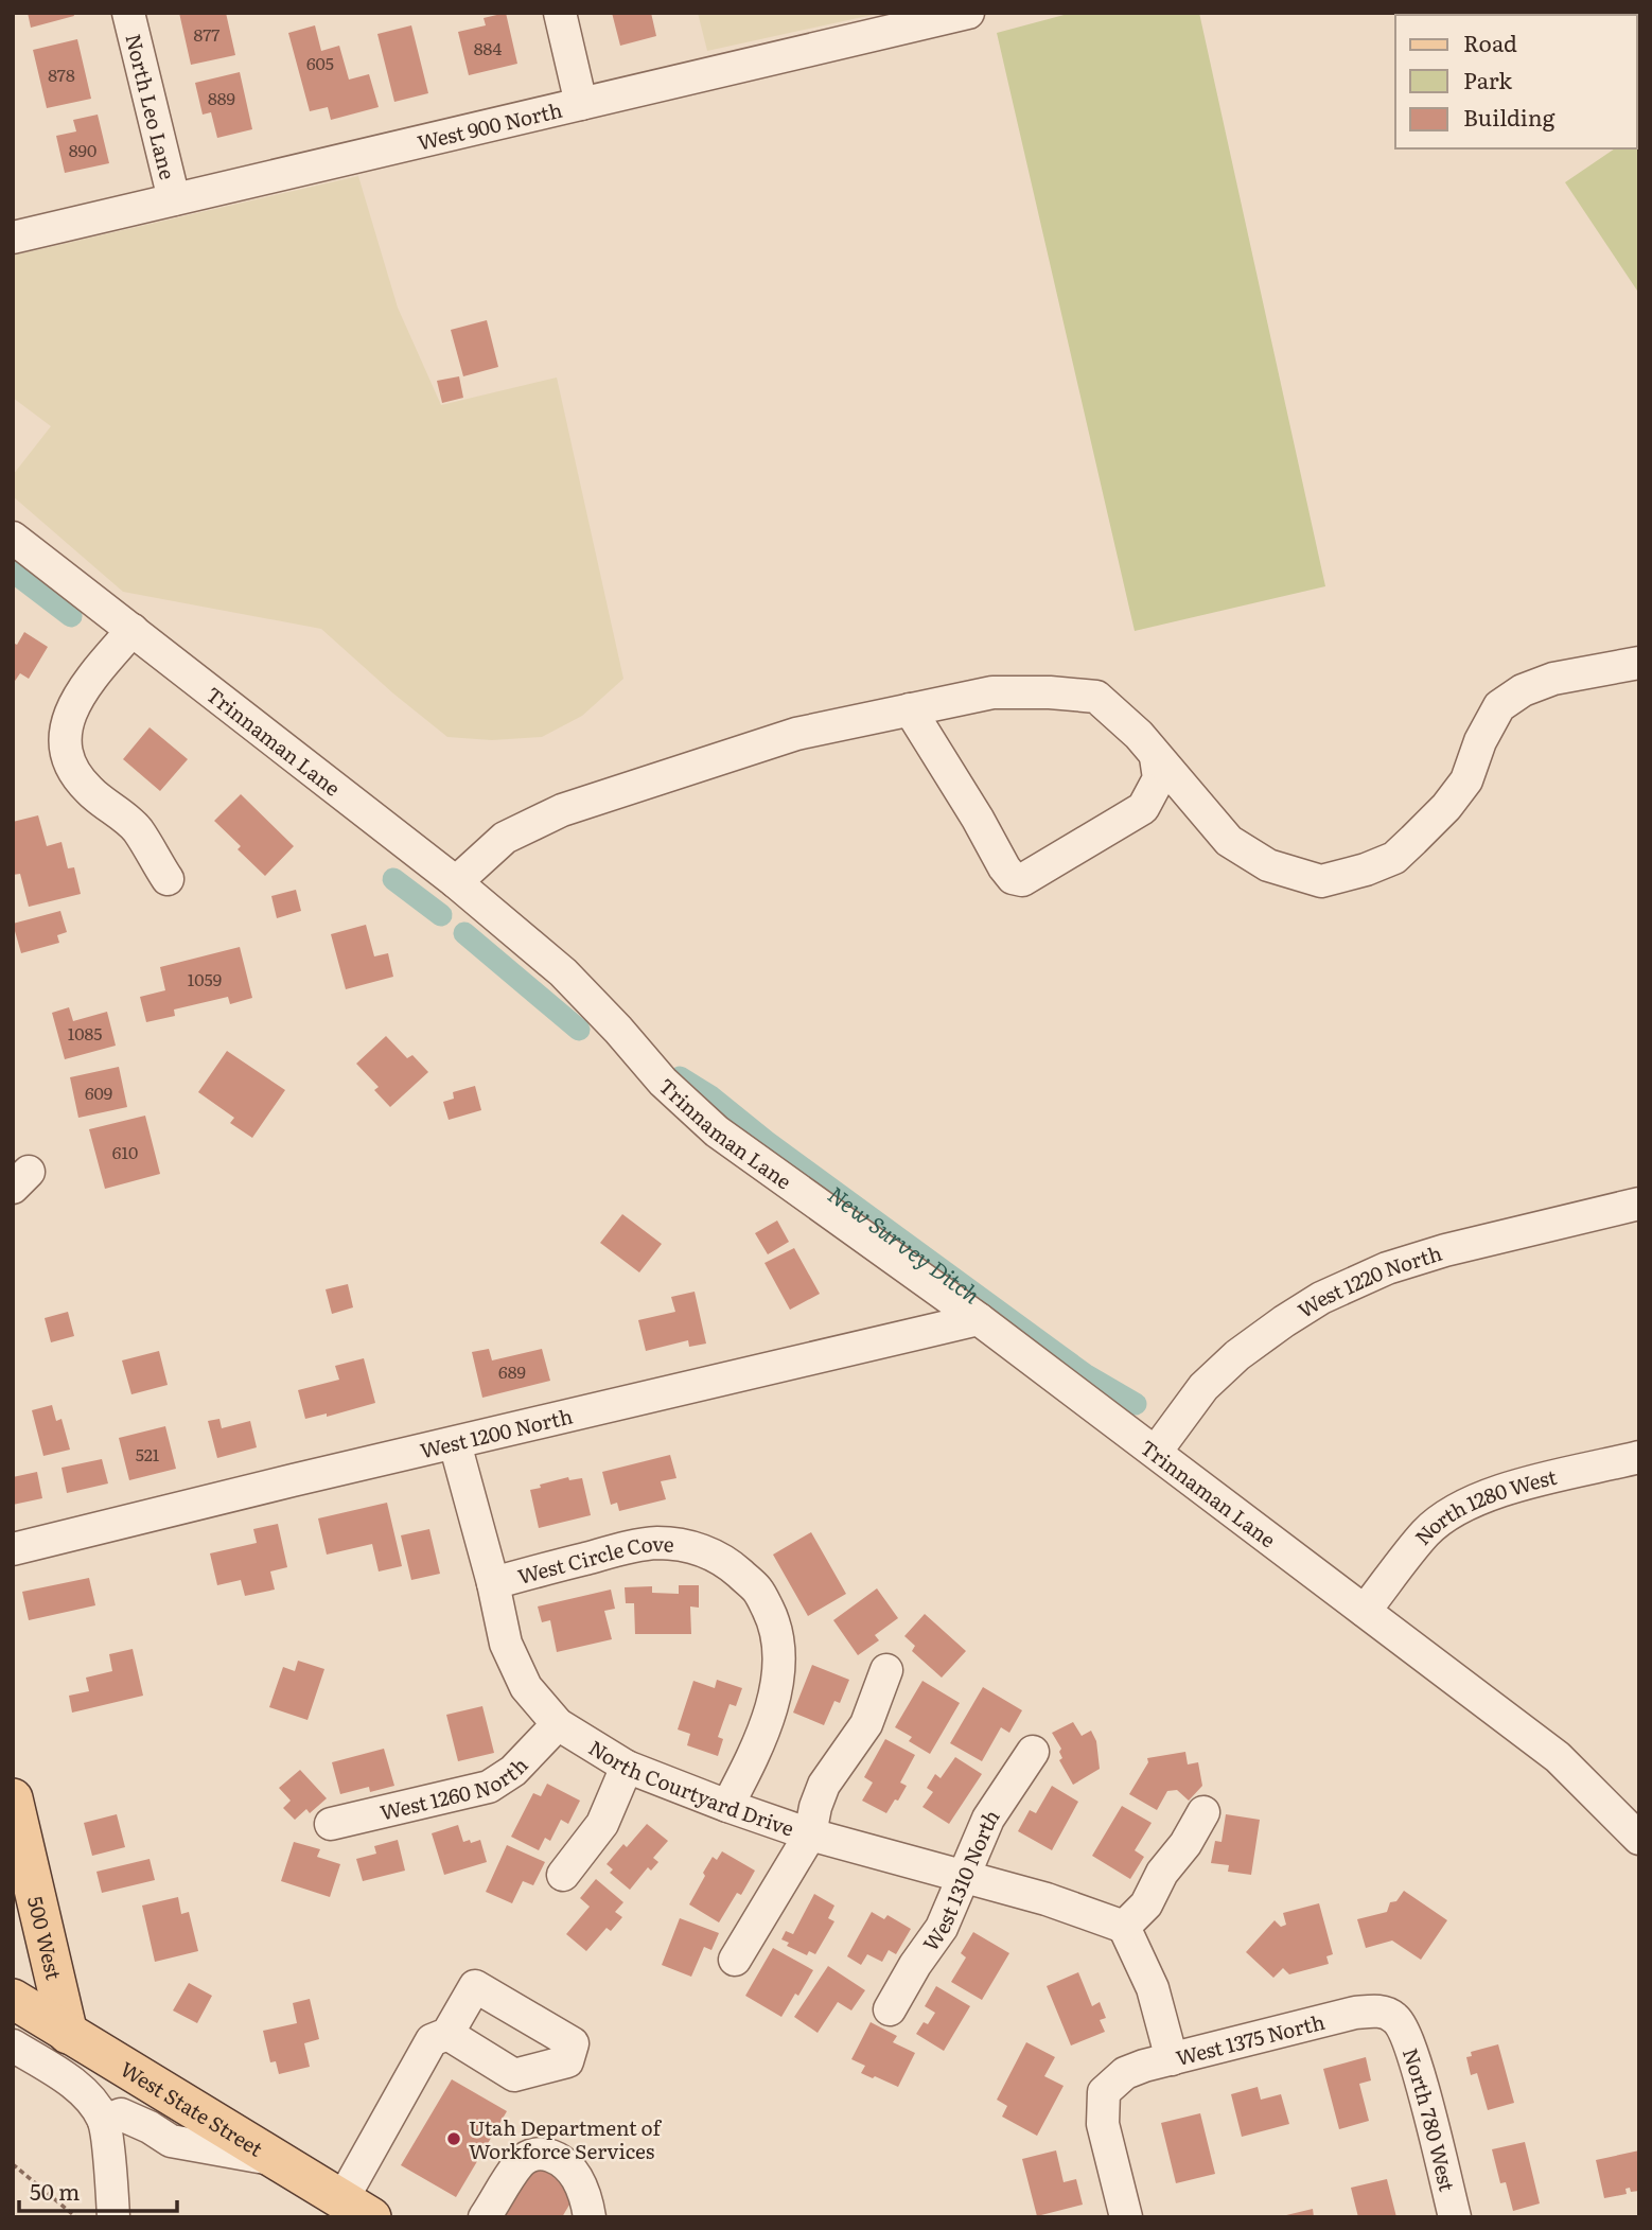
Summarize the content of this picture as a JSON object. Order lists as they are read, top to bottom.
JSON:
{
  "streets": {
    "main road": ["500 West", "West State Street"],
    "street": [
      "North Leo Lane",
      "West 900 North",
      "Trinnaman Lane",
      "West 1220 North",
      "West 1200 North",
      "North 1280 West",
      "West Circle Cove",
      "West 1260 North",
      "North Courtyard Drive",
      "West 1310 North",
      "West 1375 North",
      "North 780 West"
    ]
  },
  "crossings": [
    ["North Leo Lane", "West 900 North"],
    ["Trinnaman Lane", "West 1220 North"],
    ["Trinnaman Lane", "West 1200 North"],
    ["Trinnaman Lane", "North 1280 West"],
    ["West 1200 North", "North Courtyard Drive"],
    ["West Circle Cove", "North Courtyard Drive"],
    ["West 1260 North", "North Courtyard Drive"],
    ["North Courtyard Drive", "West 1310 North"],
    ["500 West", "West State Street"],
    ["West 1375 North", "North 780 West"]
  ],
  "water": ["New Survey Ditch"],
  "places": ["Utah Department of Workforce Services"],
  "house_numbers": [
    "877",
    "884",
    "605",
    "878",
    "889",
    "890",
    "1059",
    "1085",
    "609",
    "610",
    "689",
    "521"
  ],
  "legend": ["Road", "Park", "Building"],
  "scale_bar": "50 m"
}
